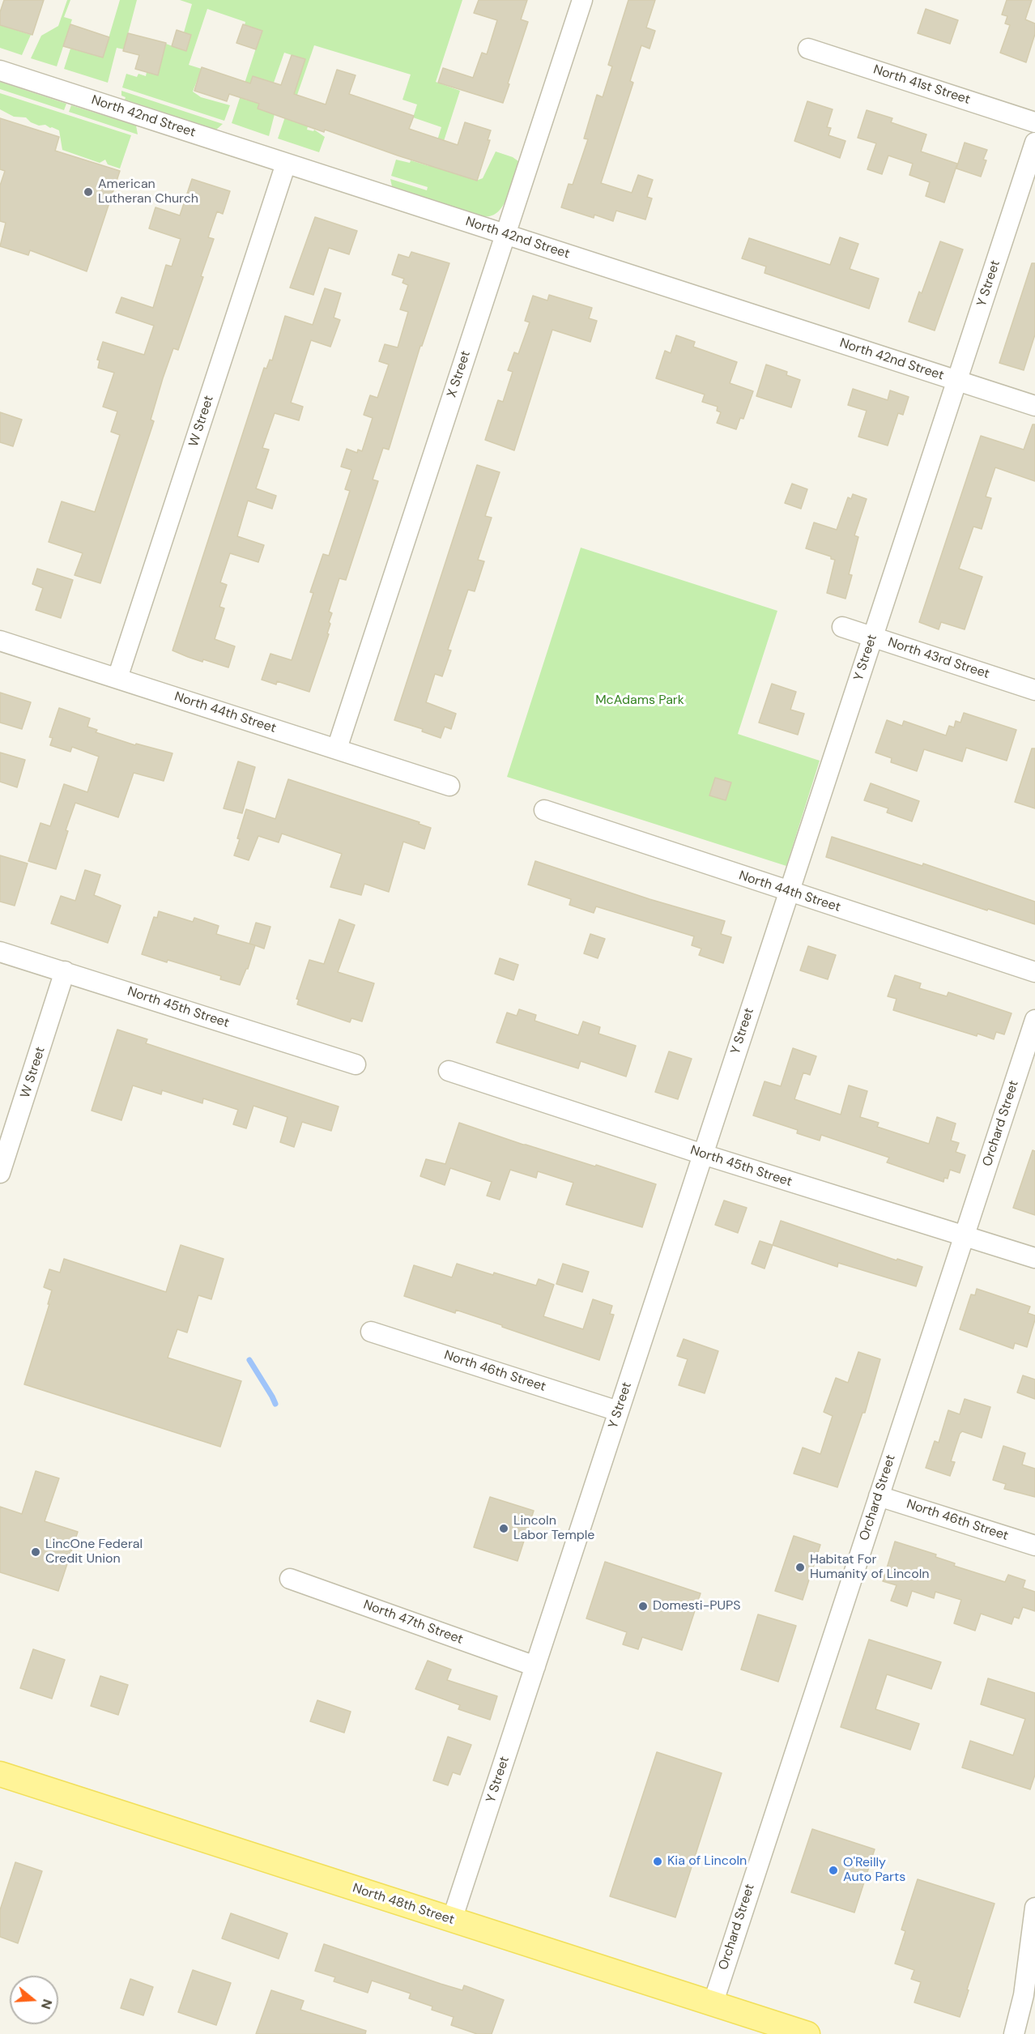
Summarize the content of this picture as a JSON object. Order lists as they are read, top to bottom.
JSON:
{
  "streets": {
    "main road": ["North 48th Street"],
    "street": [
      "North 41st Street",
      "North 42nd Street",
      "Y Street",
      "X Street",
      "W Street",
      "North 43rd Street",
      "North 44th Street",
      "North 45th Street",
      "Orchard Street",
      "North 46th Street",
      "North 47th Street"
    ]
  },
  "crossings": [
    ["North 42nd Street", "Y Street"],
    ["North 42nd Street", "X Street"],
    ["North 42nd Street", "W Street"],
    ["Y Street", "North 43rd Street"],
    ["Y Street", "North 44th Street"],
    ["Y Street", "North 45th Street"],
    ["Y Street", "North 46th Street"],
    ["Y Street", "North 47th Street"],
    ["Y Street", "North 48th Street"],
    ["X Street", "North 44th Street"],
    ["W Street", "North 44th Street"],
    ["W Street", "North 45th Street"],
    ["North 45th Street", "Orchard Street"],
    ["Orchard Street", "North 46th Street"],
    ["Orchard Street", "North 48th Street"]
  ],
  "parks": ["McAdams Park"],
  "places": [
    "American Lutheran Church",
    "Lincoln Labor Temple",
    "LincOne Federal Credit Union",
    "Habitat For Humanity of Lincoln",
    "Domesti-PUPS",
    "Kia of Lincoln",
    "O'Reilly Auto Parts"
  ],
  "north": "right"
}
